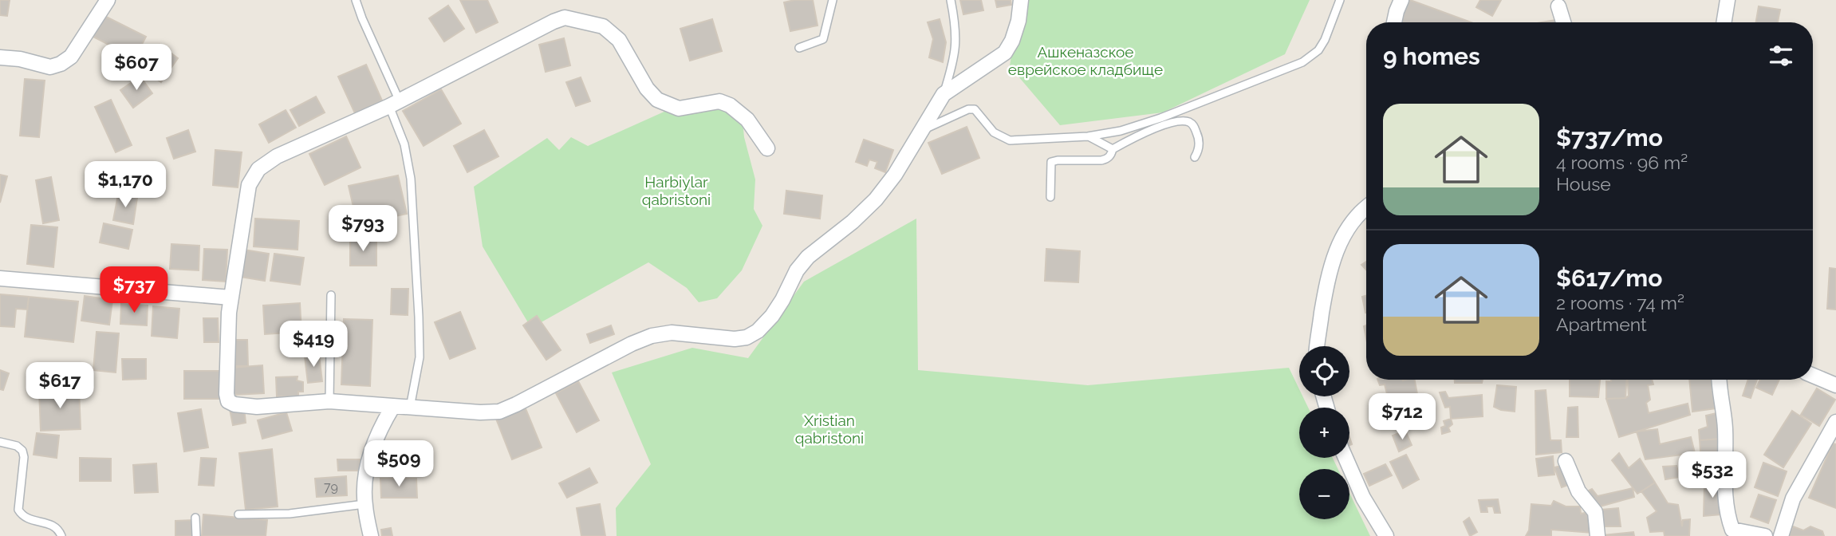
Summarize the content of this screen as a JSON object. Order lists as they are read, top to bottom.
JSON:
{
  "parks": ["Ашкеназское еврейское кладбище", "Harbiylar qabristoni", "Xristian qabristoni"],
  "house_numbers": ["79"],
  "page": {
    "heading": "9 homes",
    "price": [
      "$607",
      "$1,170",
      "$793",
      "$737",
      "$419",
      "$617",
      "$712",
      "$509",
      "$532"
    ],
    "list": [
      {
        "name": "$737/mo",
        "note": "4 rooms · 96 m² · House"
      },
      {
        "name": "$617/mo",
        "note": "2 rooms · 74 m² · Apartment"
      }
    ],
    "map_buttons": ["+", "−"]
  }
}
